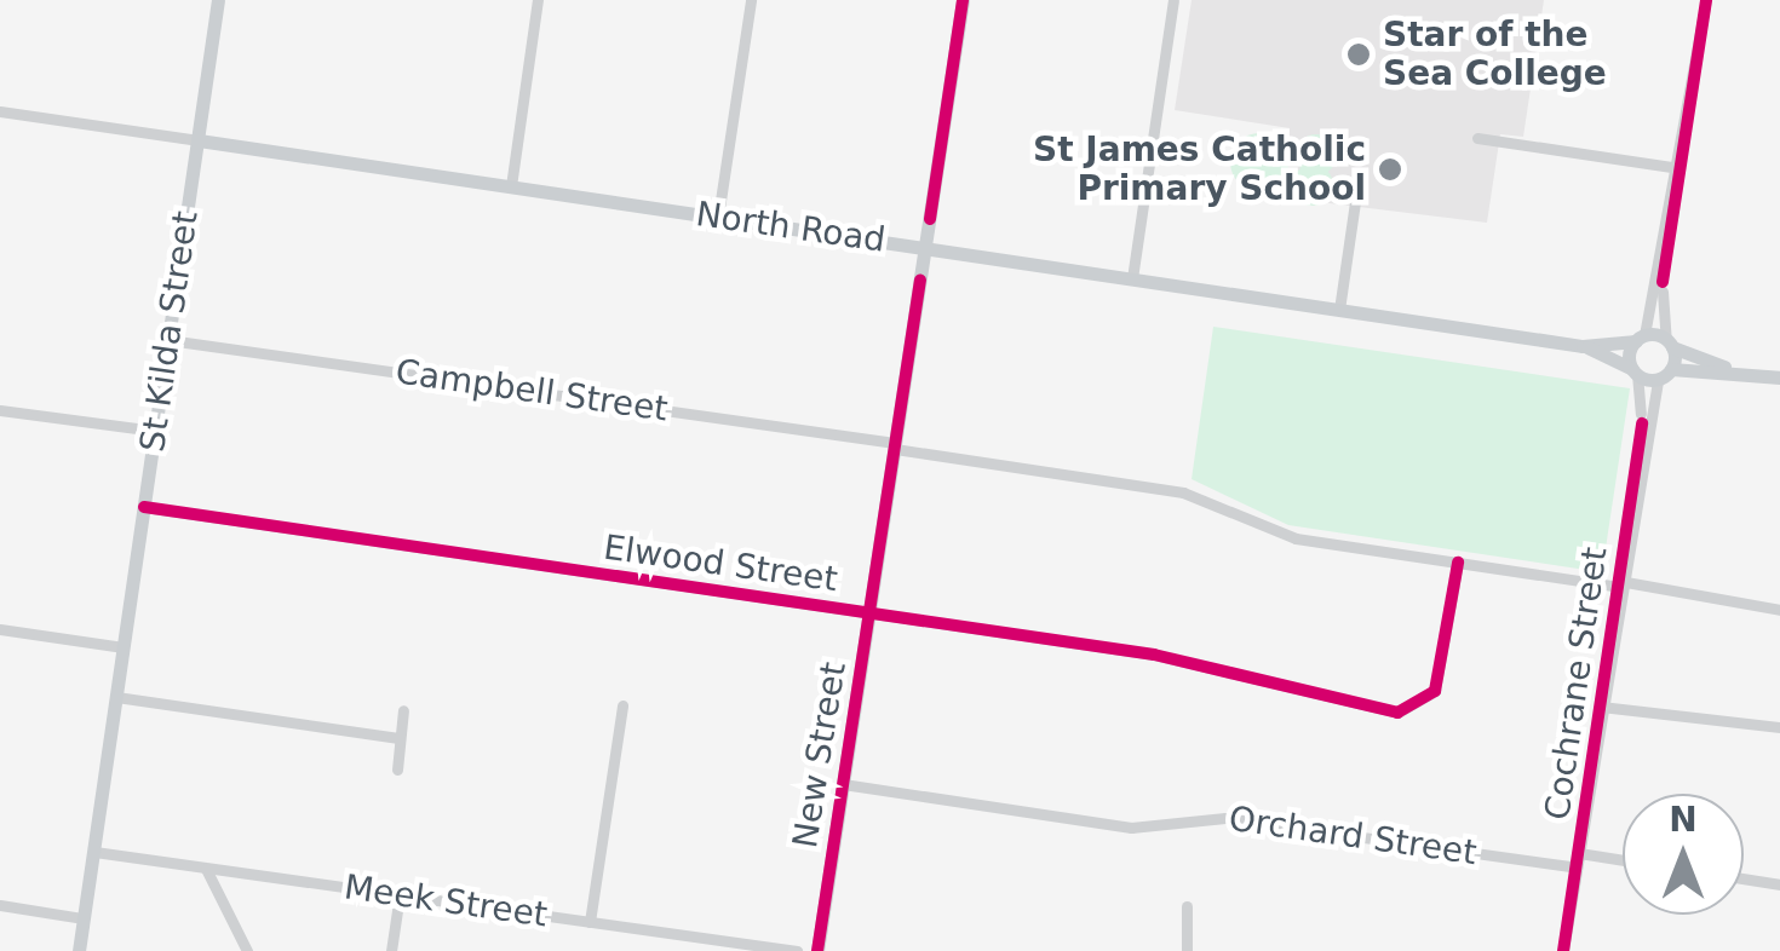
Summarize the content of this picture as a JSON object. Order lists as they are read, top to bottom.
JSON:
{
  "streets": {
    "main road": ["North Road", "St Kilda Street", "New Street"],
    "street": [
      "Campbell Street",
      "Elwood Street",
      "Cochrane Street",
      "Orchard Street",
      "Meek Street"
    ]
  },
  "crossings": [
    ["North Road", "St Kilda Street"],
    ["North Road", "Cochrane Street"],
    ["North Road", "New Street"],
    ["St Kilda Street", "Campbell Street"],
    ["St Kilda Street", "Elwood Street"],
    ["St Kilda Street", "Meek Street"],
    ["Campbell Street", "Elwood Street"],
    ["Campbell Street", "Cochrane Street"],
    ["Campbell Street", "New Street"],
    ["Elwood Street", "New Street"],
    ["Cochrane Street", "Orchard Street"],
    ["New Street", "Orchard Street"]
  ],
  "places": ["Star of the Sea College", "St James Catholic Primary School"],
  "north": "top"
}
